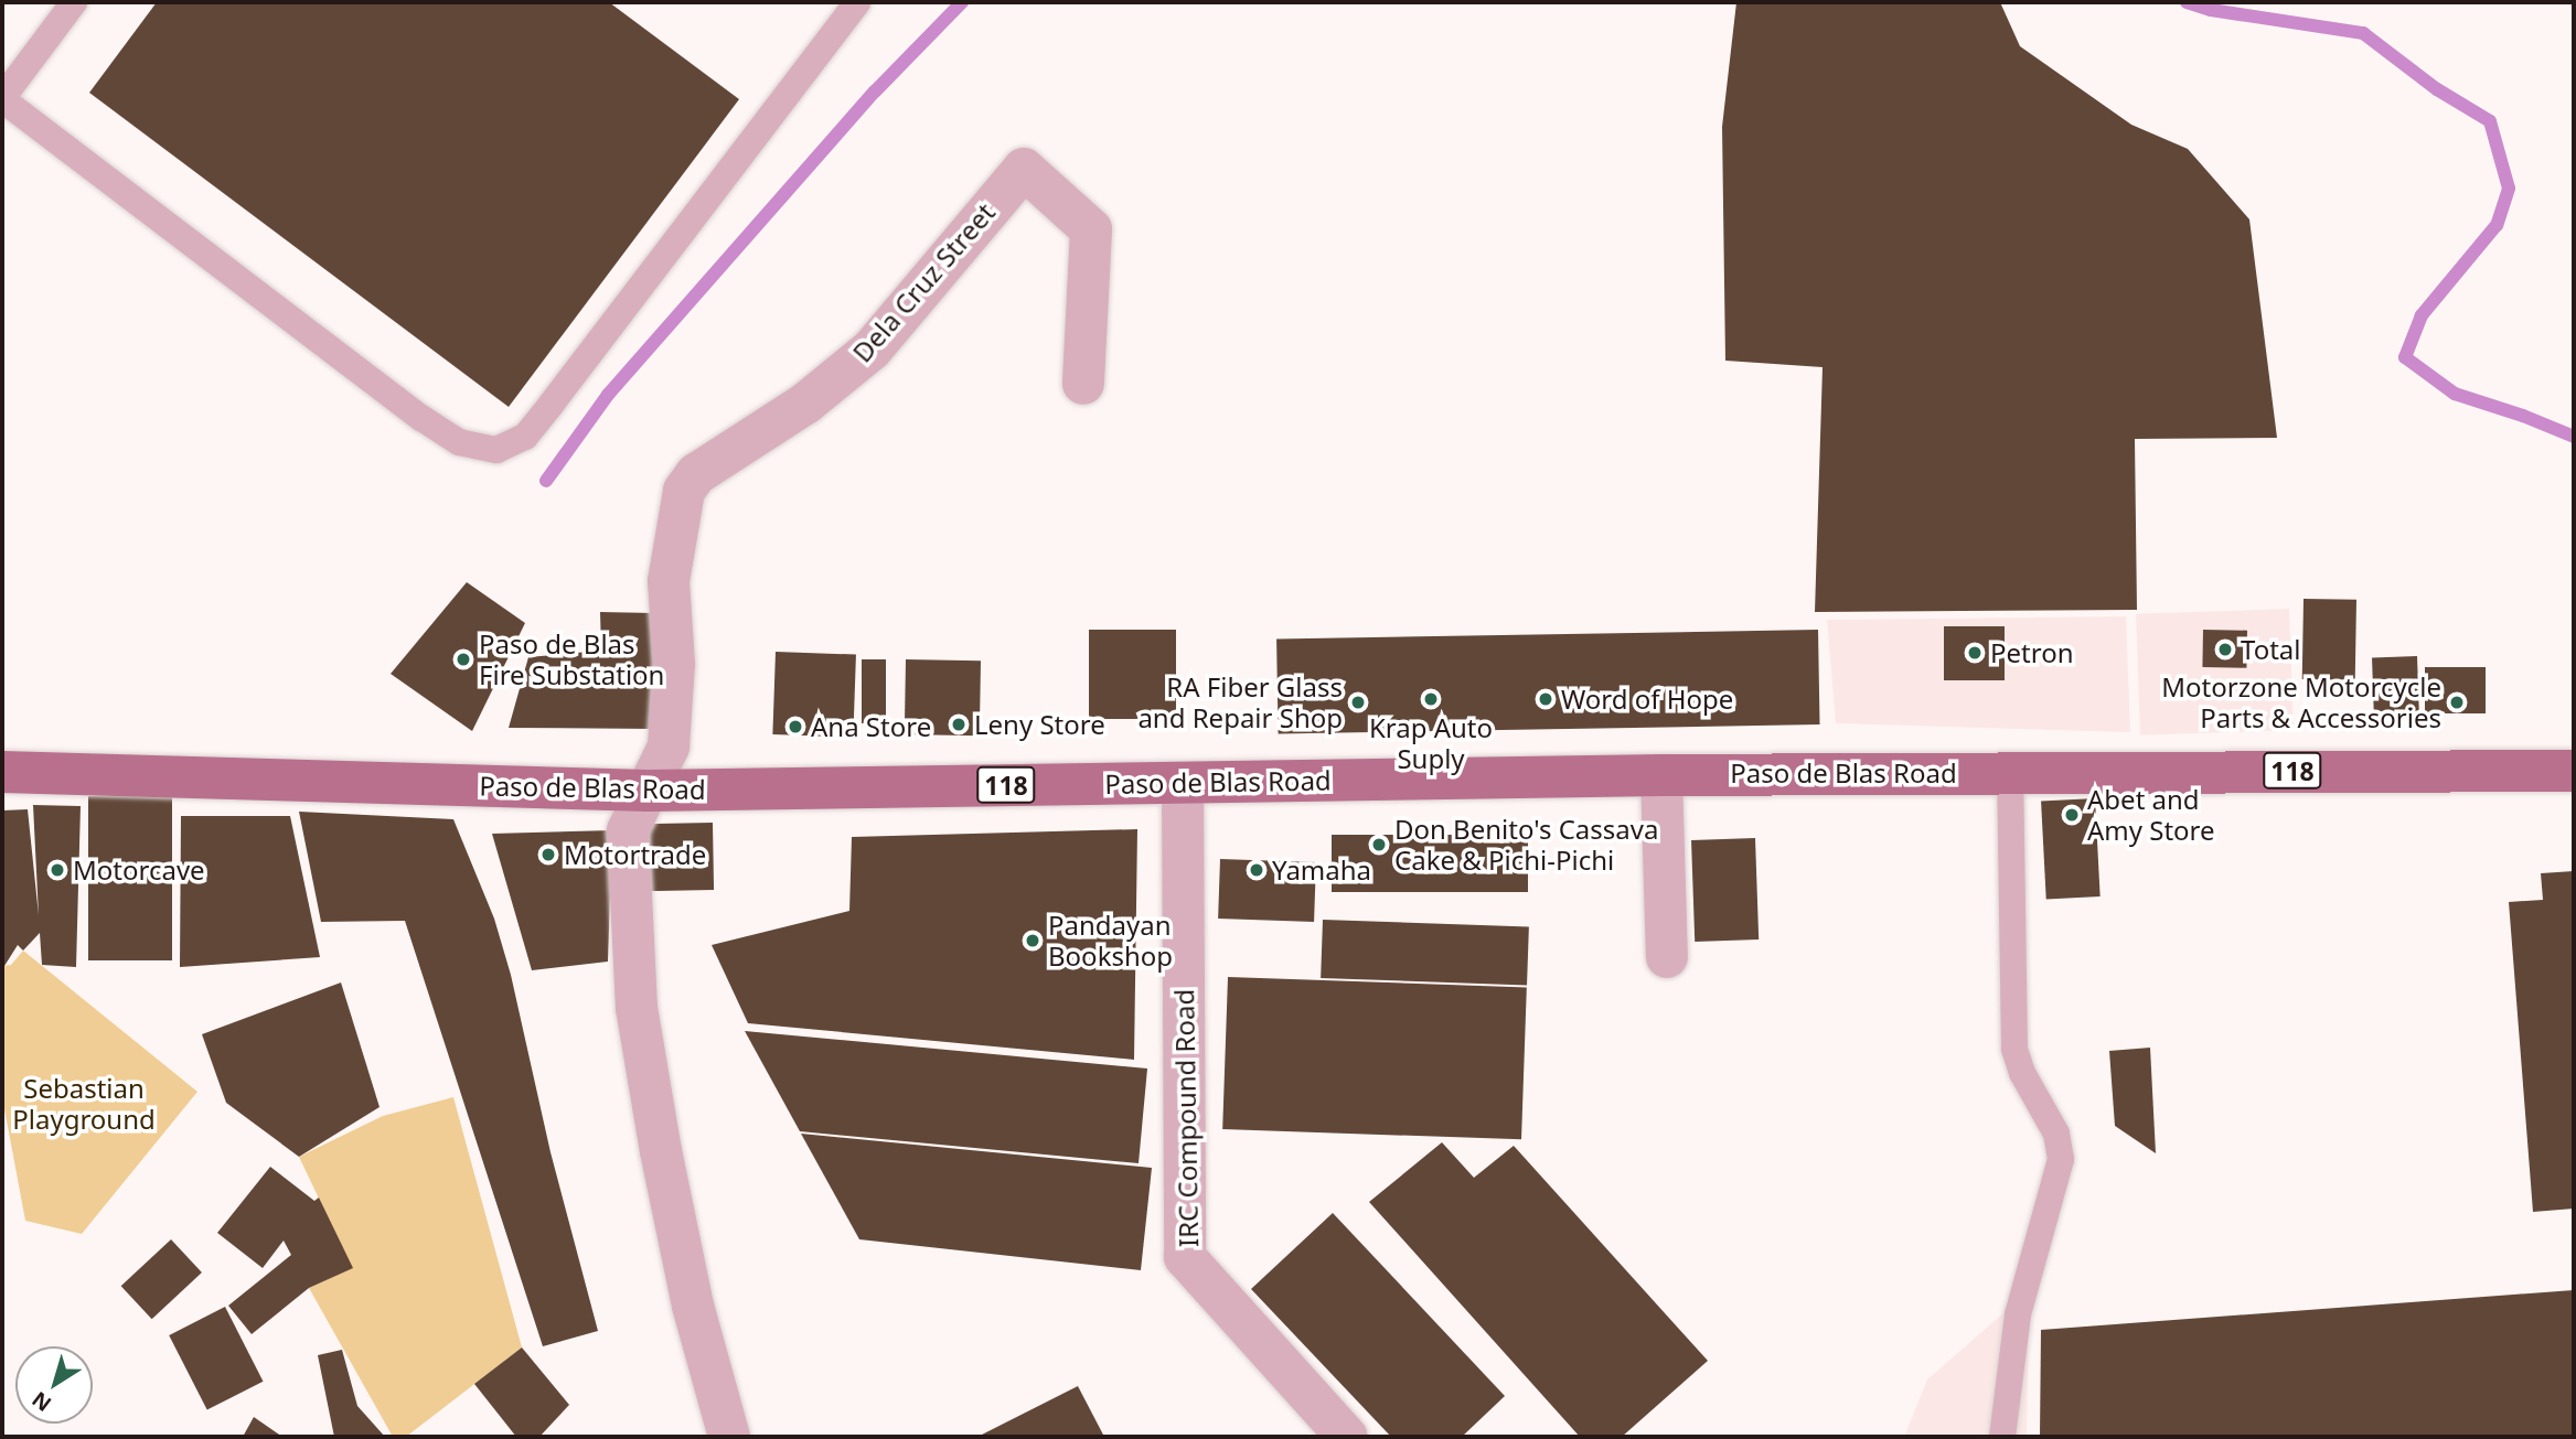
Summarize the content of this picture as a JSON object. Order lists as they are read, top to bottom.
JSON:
{
  "streets": {
    "main road": ["118", "Paso de Blas Road"],
    "street": ["Dela Cruz Street", "IRC Compound Road"]
  },
  "crossings": [
    ["Dela Cruz Street", "Paso de Blas Road"],
    ["Paso de Blas Road", "IRC Compound Road"]
  ],
  "parks": ["Sebastian Playground"],
  "places": [
    "Total",
    "Petron",
    "Paso de Blas Fire Substation",
    "Krap Auto Suply",
    "Word of Hope",
    "RA Fiber Glass and Repair Shop",
    "Motorzone Motorcycle Parts & Accessories",
    "Leny Store",
    "Ana Store",
    "Abet and Amy Store",
    "Don Benito's Cassava Cake & Pichi-Pichi",
    "Motortrade",
    "Motorcave",
    "Yamaha",
    "Pandayan Bookshop"
  ],
  "north": "bottom left"
}
